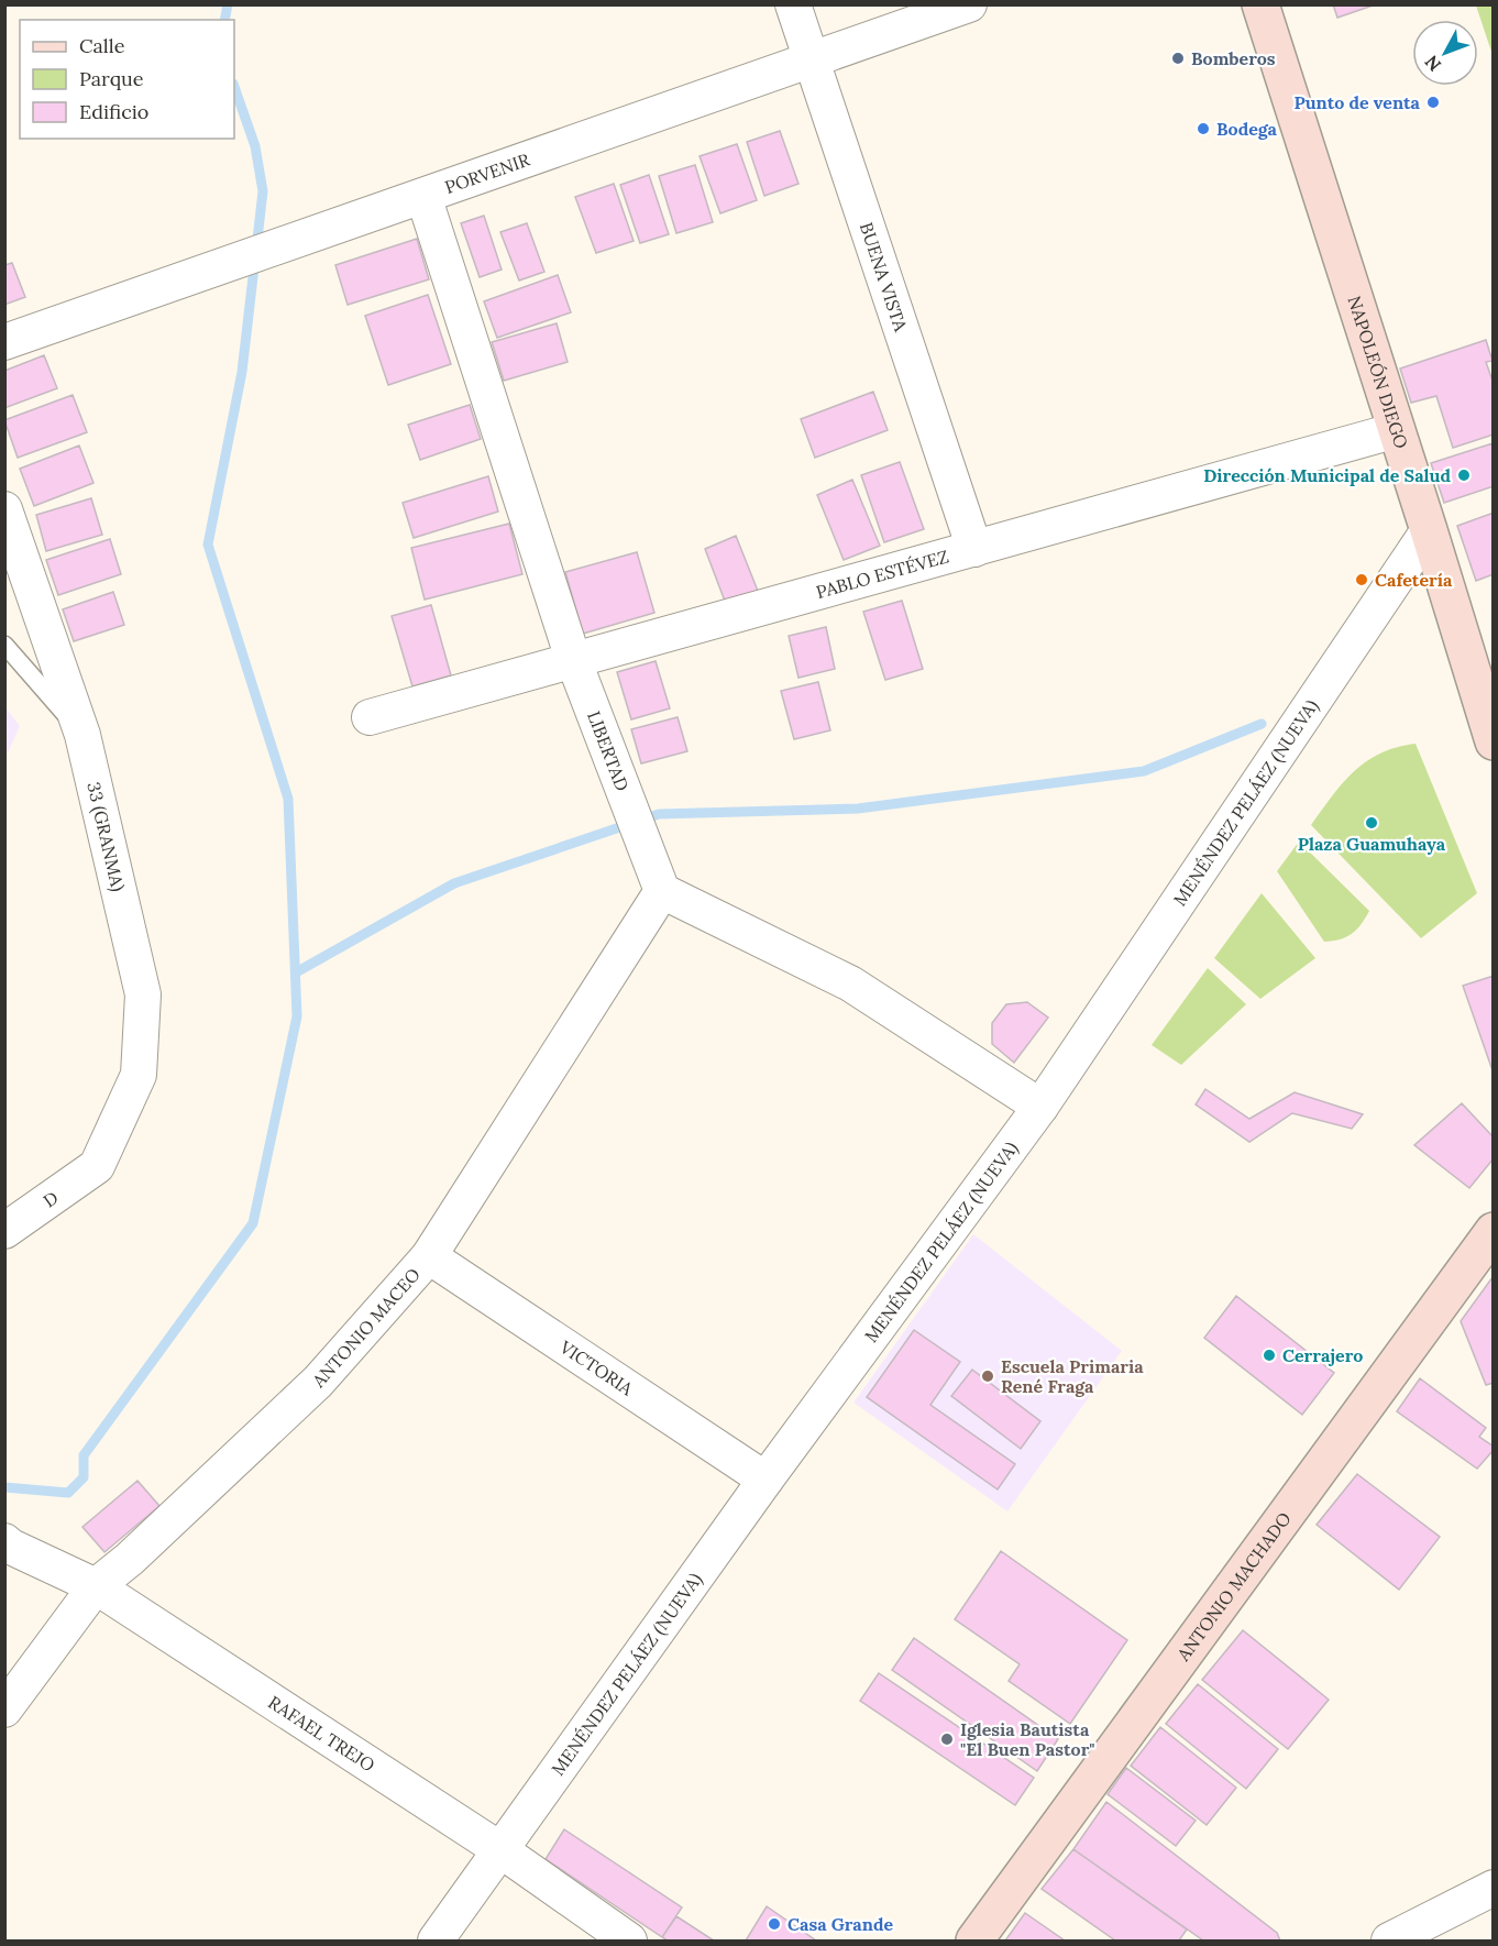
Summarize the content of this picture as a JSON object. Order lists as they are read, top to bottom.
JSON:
{
  "streets": {
    "main road": ["NAPOLEÓN DIEGO", "ANTONIO MACHADO"],
    "street": [
      "PORVENIR",
      "BUENA VISTA",
      "PABLO ESTÉVEZ",
      "LIBERTAD",
      "MENÉNDEZ PELÁEZ (NUEVA)",
      "33 (GRANMA)",
      "D",
      "ANTONIO MACEO",
      "VICTORIA",
      "RAFAEL TREJO"
    ]
  },
  "crossings": [
    ["PORVENIR", "BUENA VISTA"],
    ["PORVENIR", "LIBERTAD"],
    ["BUENA VISTA", "PABLO ESTÉVEZ"],
    ["NAPOLEÓN DIEGO", "PABLO ESTÉVEZ"],
    ["NAPOLEÓN DIEGO", "MENÉNDEZ PELÁEZ (NUEVA)"],
    ["PABLO ESTÉVEZ", "LIBERTAD"],
    ["LIBERTAD", "ANTONIO MACEO"],
    ["MENÉNDEZ PELÁEZ (NUEVA)", "VICTORIA"],
    ["MENÉNDEZ PELÁEZ (NUEVA)", "RAFAEL TREJO"],
    ["33 (GRANMA)", "D"],
    ["ANTONIO MACEO", "VICTORIA"],
    ["ANTONIO MACEO", "RAFAEL TREJO"]
  ],
  "places": [
    "Bomberos",
    "Punto de venta",
    "Bodega",
    "Dirección Municipal de Salud",
    "Cafetería",
    "Plaza Guamuhaya",
    "Cerrajero",
    "Escuela Primaria René Fraga",
    "Iglesia Bautista \"El Buen Pastor\"",
    "Casa Grande"
  ],
  "legend": ["Calle", "Parque", "Edificio"],
  "north": "bottom left"
}
